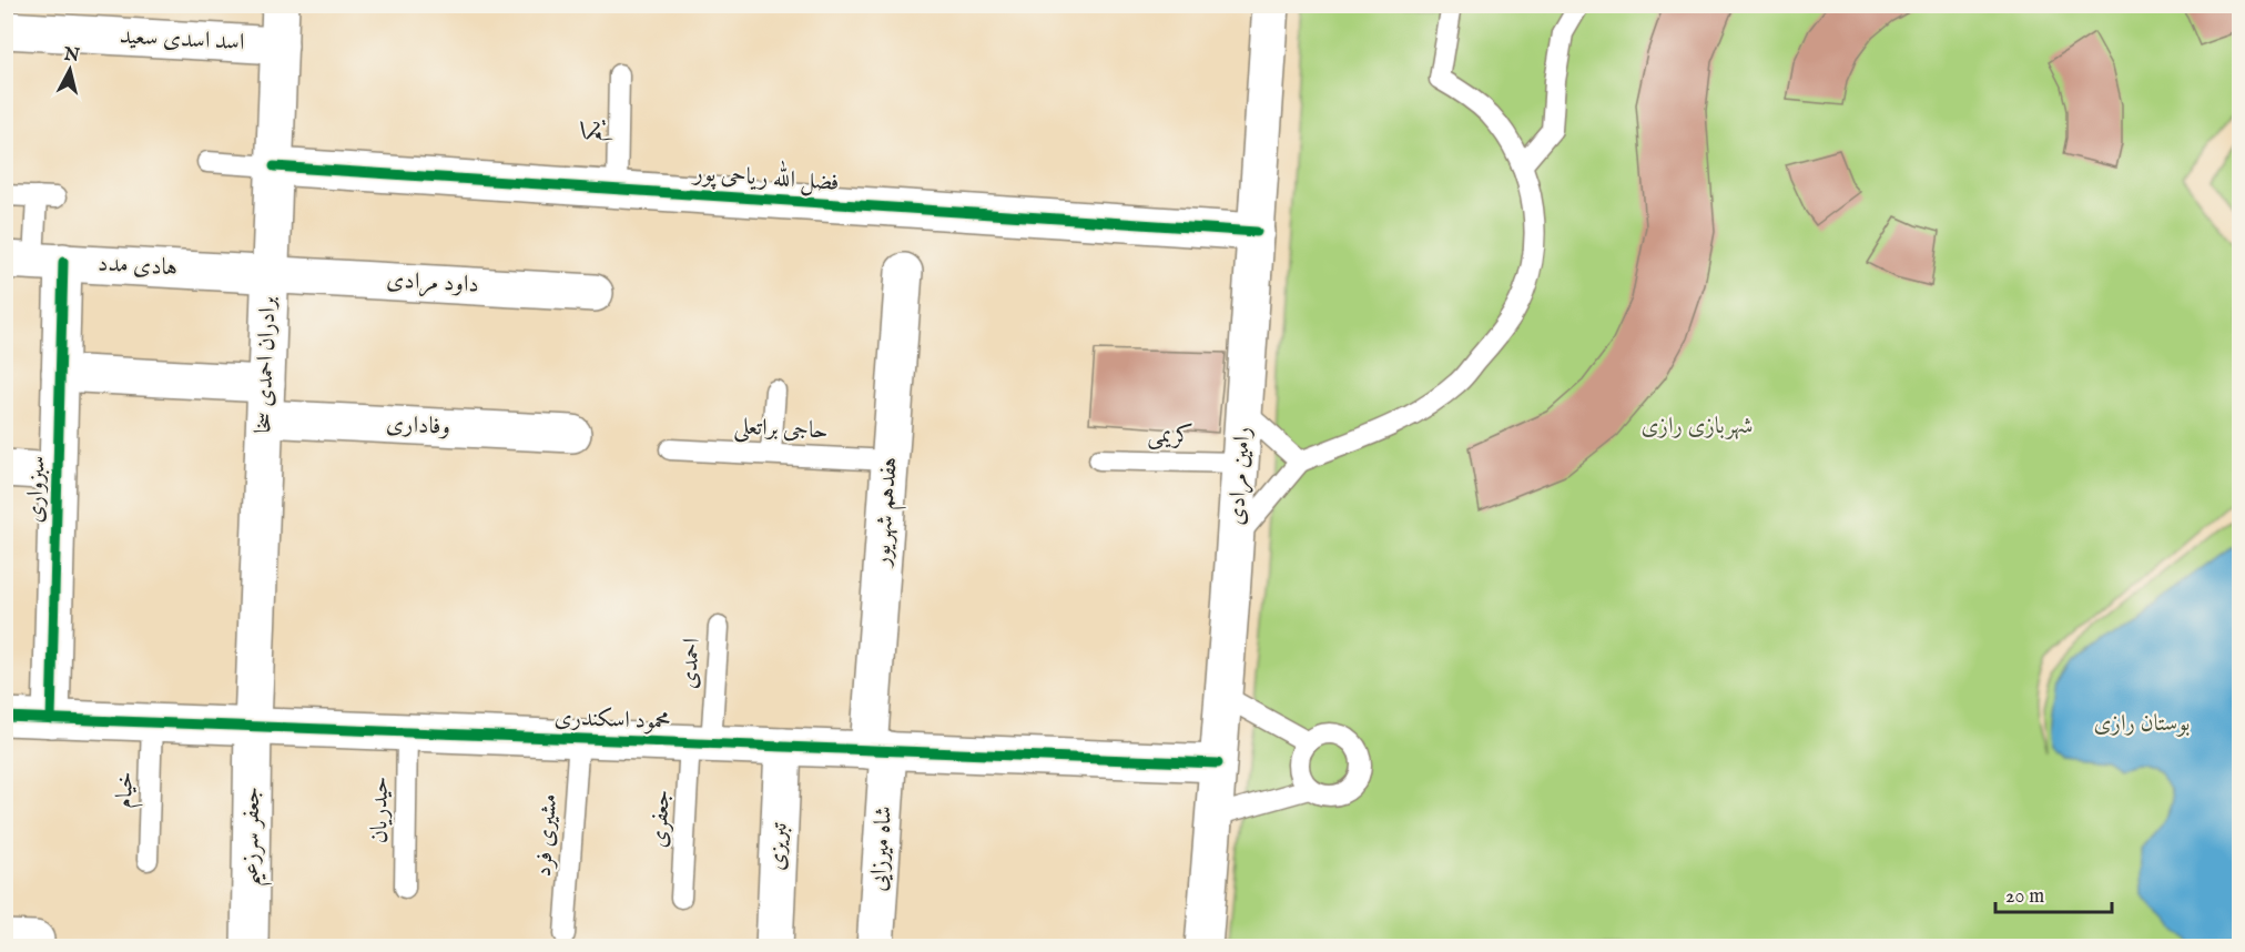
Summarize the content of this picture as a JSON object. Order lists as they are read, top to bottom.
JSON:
{
  "streets": {
    "street": [
      "اسد اسدی سعید",
      "فضل الله ریاحی پور",
      "هادی مدد",
      "داود مرادی",
      "برادران احمدی سخا",
      "وفاداری",
      "رامین مرادی",
      "سبزواری",
      "هفدهم شهریور",
      "محمود اسکندری",
      "جعفر سرزعیم",
      "تبریزی",
      "شاه میرزایی"
    ],
    "lane": [
      "یکم",
      "حاجی براتعلی",
      "کریمی",
      "احمدی",
      "خیام",
      "حیدریان",
      "جعفری",
      "مشیری فرد"
    ]
  },
  "crossings": [
    ["اسد اسدی سعید", "برادران احمدی سخا"],
    ["یکم", "فضل الله ریاحی پور"],
    ["فضل الله ریاحی پور", "برادران احمدی سخا"],
    ["فضل الله ریاحی پور", "رامین مرادی"],
    ["هادی مدد", "داود مرادی"],
    ["هادی مدد", "برادران احمدی سخا"],
    ["هادی مدد", "سبزواری"],
    ["داود مرادی", "برادران احمدی سخا"],
    ["برادران احمدی سخا", "وفاداری"],
    ["برادران احمدی سخا", "محمود اسکندری"],
    ["برادران احمدی سخا", "جعفر سرزعیم"],
    ["حاجی براتعلی", "هفدهم شهریور"],
    ["کریمی", "رامین مرادی"],
    ["رامین مرادی", "محمود اسکندری"],
    ["سبزواری", "محمود اسکندری"],
    ["هفدهم شهریور", "محمود اسکندری"],
    ["هفدهم شهریور", "شاه میرزایی"],
    ["احمدی", "محمود اسکندری"],
    ["احمدی", "جعفری"],
    ["محمود اسکندری", "خیام"],
    ["محمود اسکندری", "حیدریان"],
    ["محمود اسکندری", "جعفری"],
    ["محمود اسکندری", "مشیری فرد"],
    ["محمود اسکندری", "جعفر سرزعیم"],
    ["محمود اسکندری", "تبریزی"],
    ["محمود اسکندری", "شاه میرزایی"]
  ],
  "parks": ["شهربازی رازی", "بوستان رازی"],
  "scale_bar": "20 m",
  "north": "top"
}
